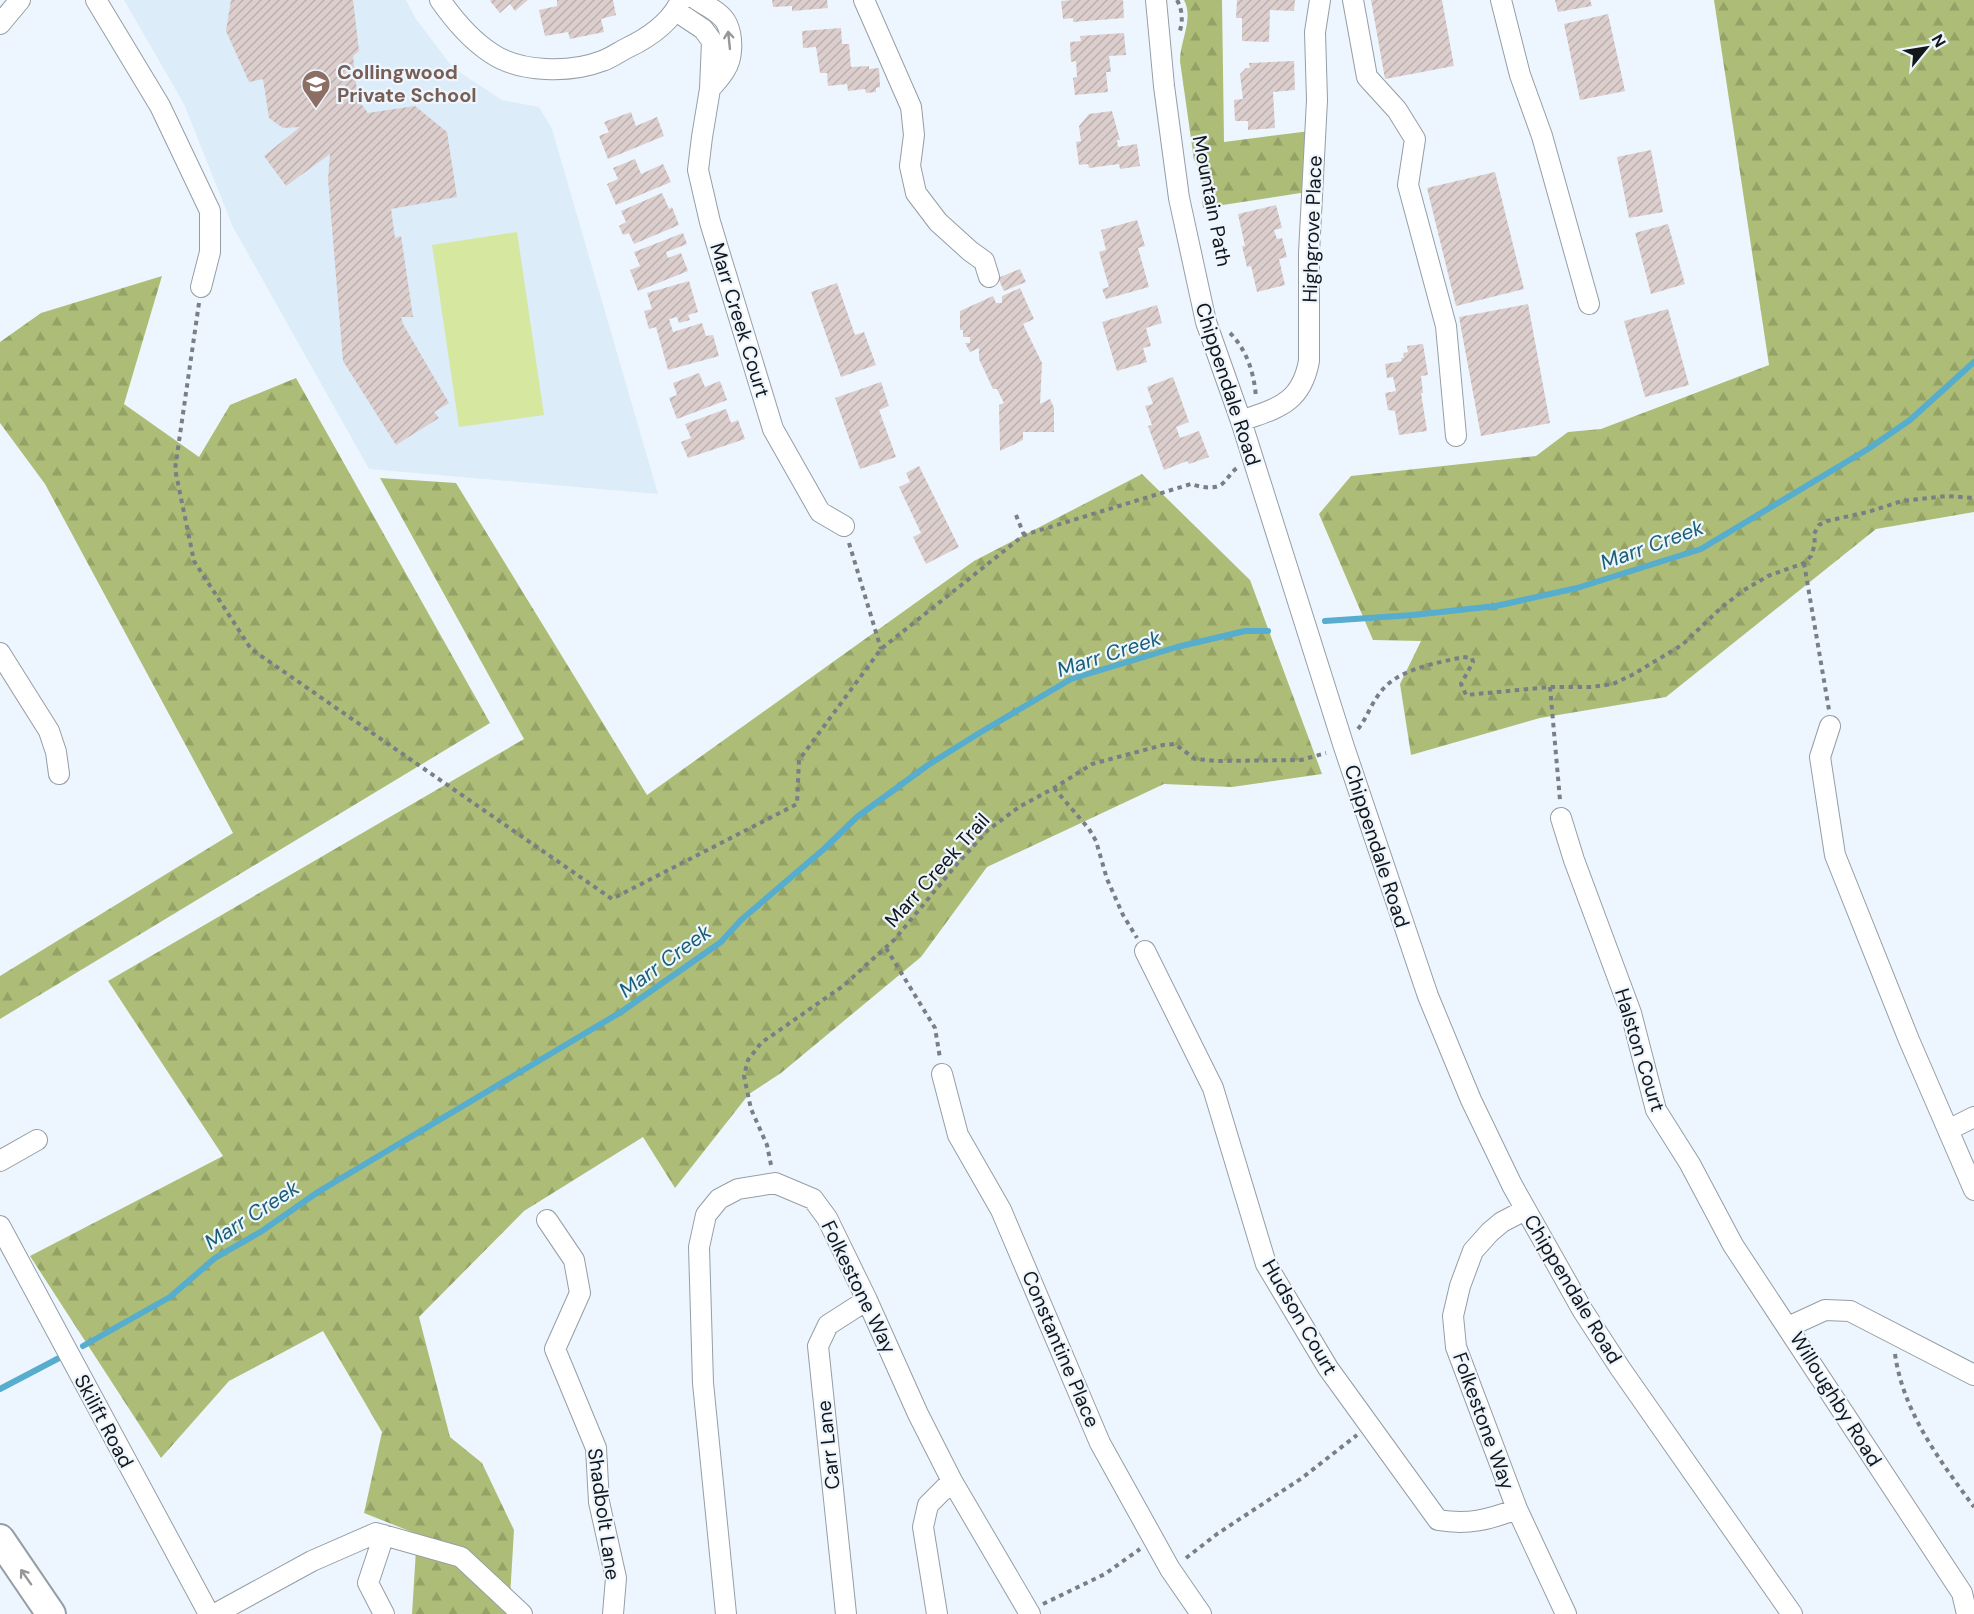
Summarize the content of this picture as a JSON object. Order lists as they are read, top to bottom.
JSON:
{
  "streets": {
    "street": [
      "Highgrove Place",
      "Marr Creek Court",
      "Chippendale Road",
      "Halston Court",
      "Folkestone Way",
      "Hudson Court",
      "Constantine Place",
      "Willoughby Road",
      "Skilift Road",
      "Carr Lane",
      "Shadbolt Lane"
    ],
    "path": ["Marr Creek Trail"]
  },
  "crossings": [
    ["Highgrove Place", "Chippendale Road"],
    ["Chippendale Road", "Folkestone Way"],
    ["Marr Creek Trail", "Folkestone Way"],
    ["Halston Court", "Willoughby Road"],
    ["Folkestone Way", "Hudson Court"],
    ["Folkestone Way", "Carr Lane"]
  ],
  "water": ["Marr Creek"],
  "places": {
    "school or university": ["Collingwood Private School"]
  },
  "north": "top right"
}
